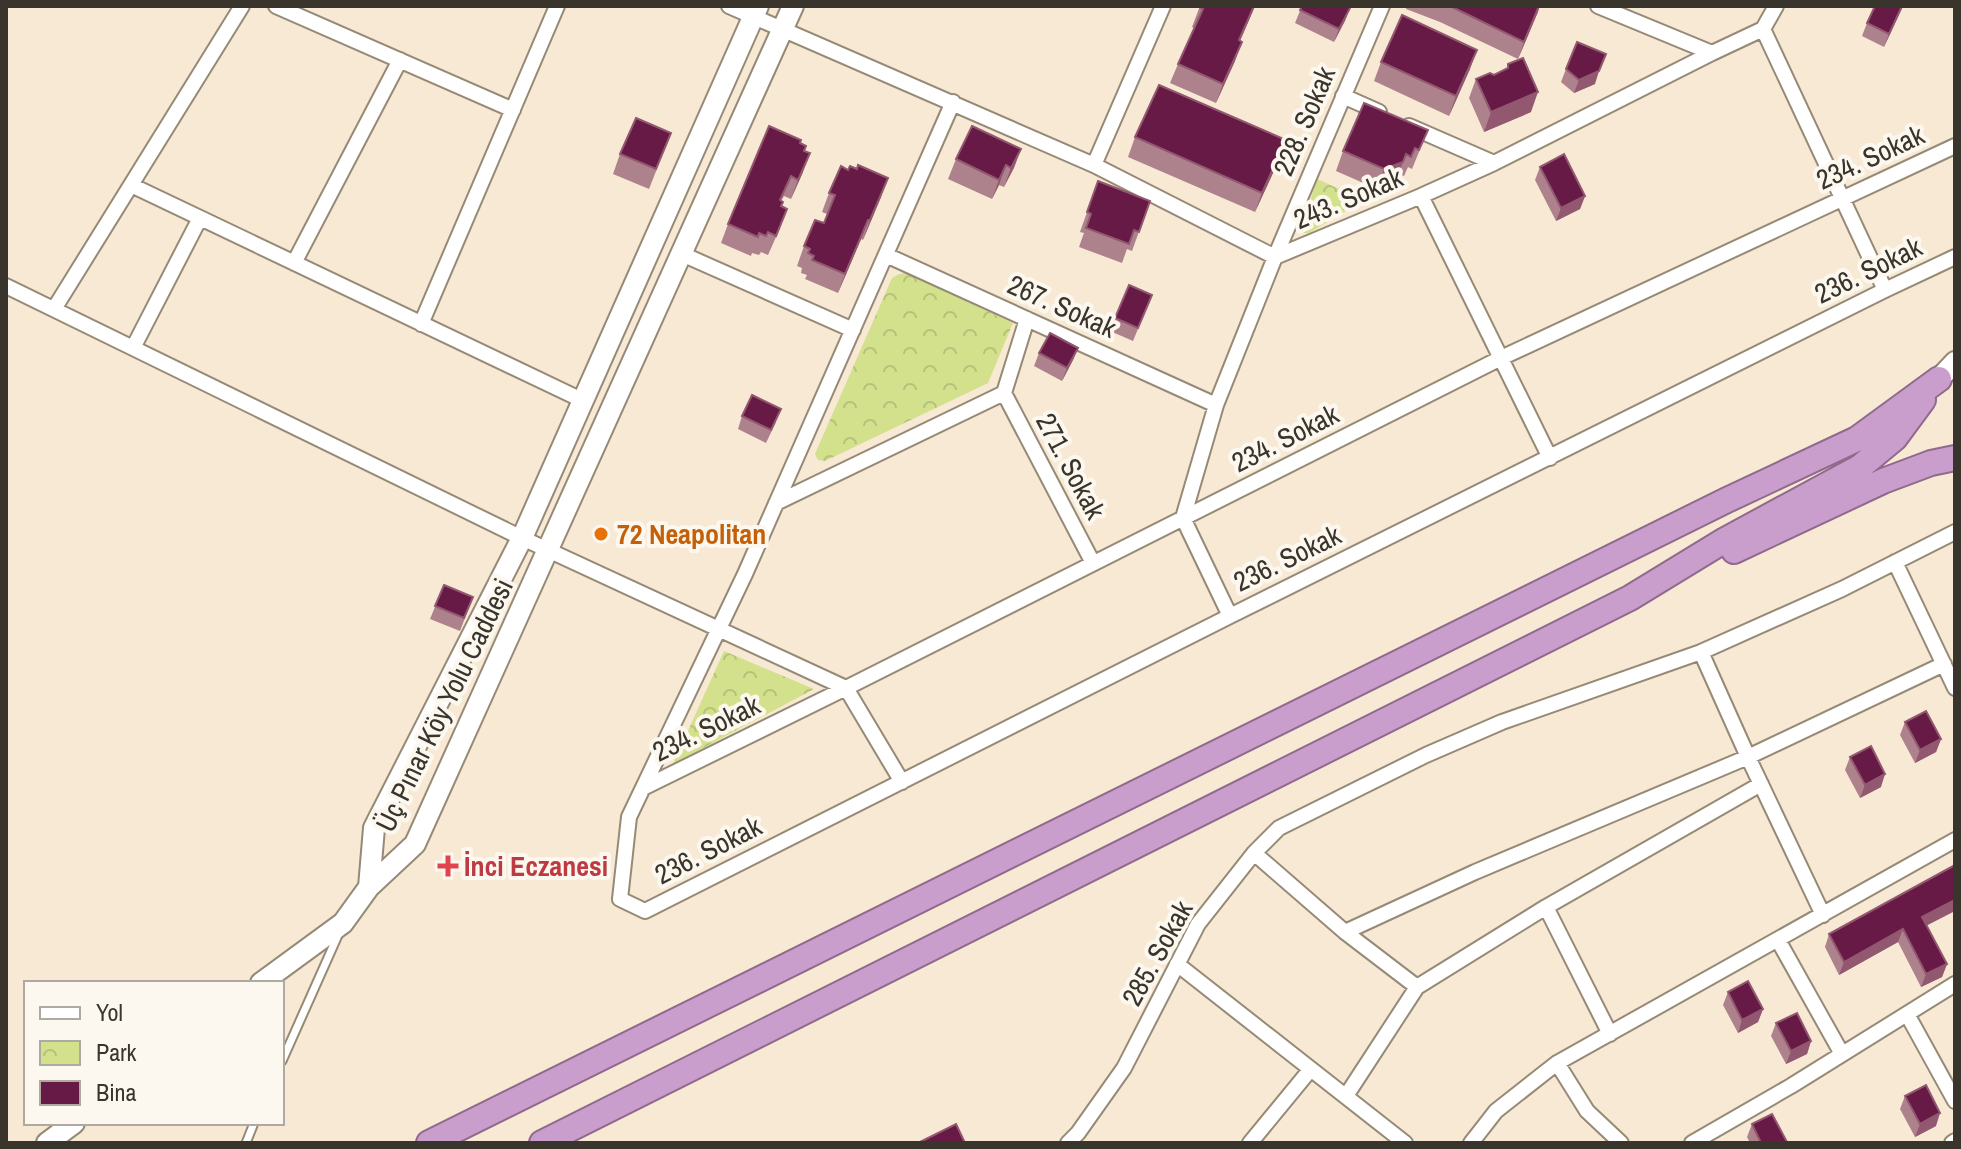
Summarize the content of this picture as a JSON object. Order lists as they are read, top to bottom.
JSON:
{
  "streets": {
    "main road": ["Üç Pınar Köy Yolu Caddesi"],
    "street": [
      "228. Sokak",
      "234. Sokak",
      "243. Sokak",
      "236. Sokak",
      "267. Sokak",
      "271. Sokak",
      "285. Sokak"
    ]
  },
  "crossings": [
    ["228. Sokak", "243. Sokak"],
    ["234. Sokak", "243. Sokak"],
    ["234. Sokak", "236. Sokak"],
    ["234. Sokak", "271. Sokak"],
    ["243. Sokak", "267. Sokak"]
  ],
  "places": {
    "other": ["72 Neapolitan"],
    "health": ["İnci Eczanesi"]
  },
  "legend": ["Yol", "Park", "Bina"]
}
